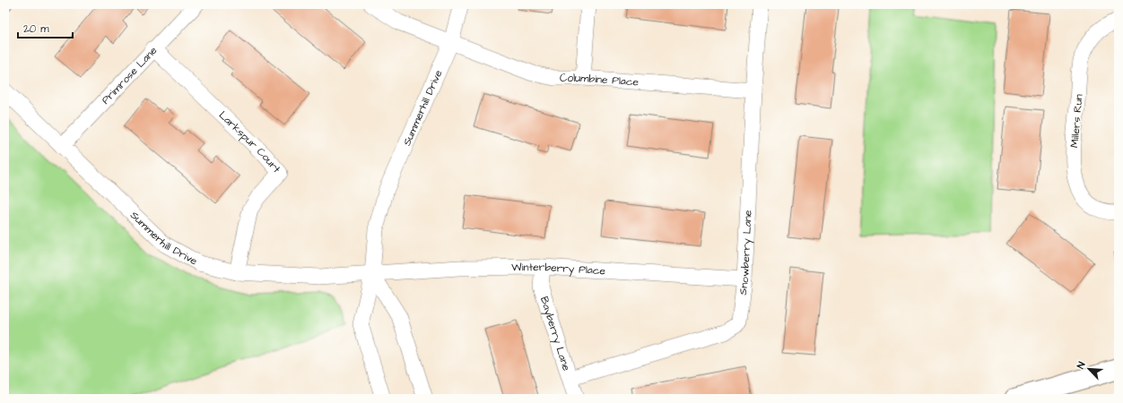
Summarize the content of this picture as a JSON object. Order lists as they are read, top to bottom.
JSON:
{
  "streets": {
    "street": [
      "Primrose Lane",
      "Columbine Place",
      "Summerhill Drive",
      "Millers Run",
      "Larkspur Court",
      "Snowberry Lane",
      "Winterberry Place",
      "Bayberry Lane"
    ]
  },
  "crossings": [
    ["Primrose Lane", "Summerhill Drive"],
    ["Primrose Lane", "Larkspur Court"],
    ["Columbine Place", "Summerhill Drive"],
    ["Columbine Place", "Snowberry Lane"],
    ["Summerhill Drive", "Larkspur Court"],
    ["Summerhill Drive", "Winterberry Place"],
    ["Snowberry Lane", "Winterberry Place"],
    ["Snowberry Lane", "Bayberry Lane"],
    ["Winterberry Place", "Bayberry Lane"]
  ],
  "scale_bar": "20 m",
  "north": "top left"
}
